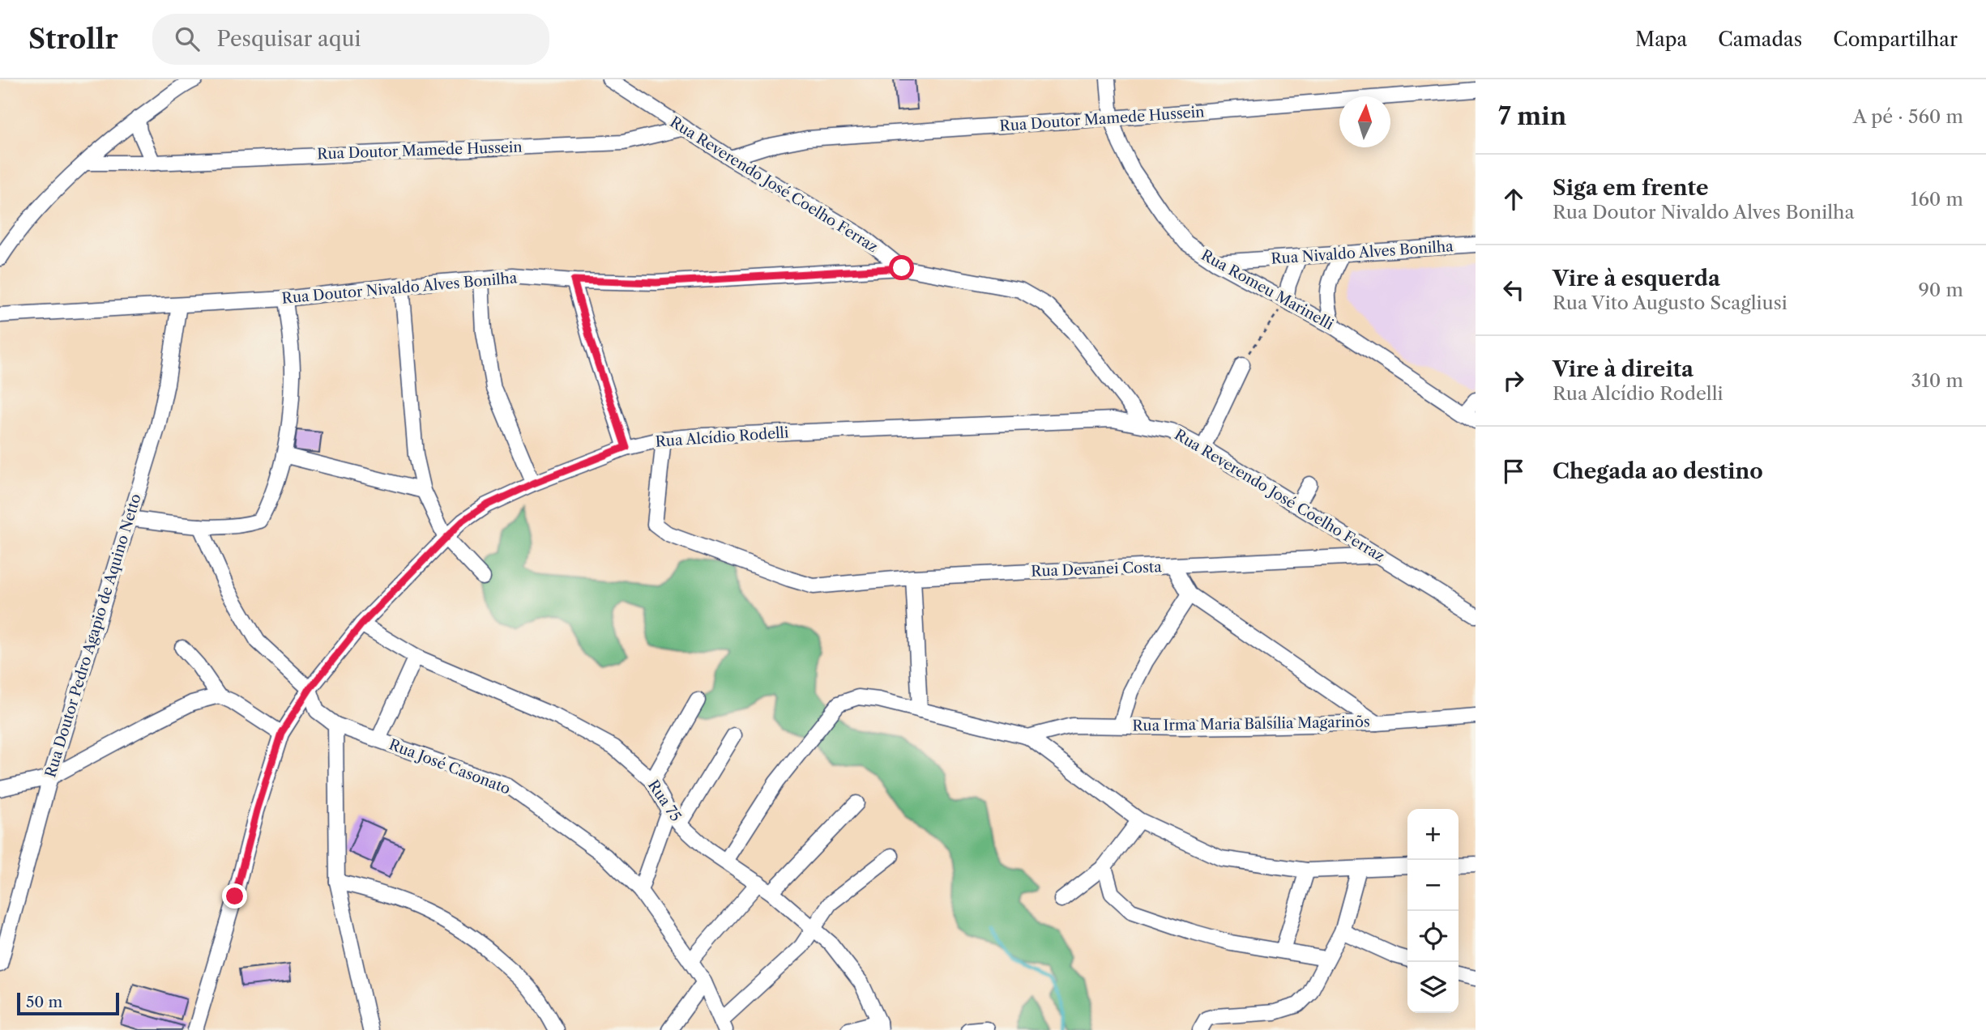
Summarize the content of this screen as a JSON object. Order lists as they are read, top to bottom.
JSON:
{
  "streets": {
    "street": [
      "Rua Doutor Mamede Hussein",
      "Rua Reverendo José Coelho Ferraz",
      "Rua Nivaldo Alves Bonilha",
      "Rua Doutor Nivaldo Alves Bonilha",
      "Rua Romeu Marinelli",
      "Rua Alcídio Rodelli",
      "Rua Devanei Costa",
      "Rua Doutor Pedro Agapio de Aquino Netto",
      "Rua Irma Maria Balsília Magarinõs",
      "Rua José Casonato",
      "Rua 75"
    ]
  },
  "crossings": [
    ["Rua Doutor Mamede Hussein", "Rua Reverendo José Coelho Ferraz"],
    ["Rua Doutor Mamede Hussein", "Rua Romeu Marinelli"],
    ["Rua Reverendo José Coelho Ferraz", "Rua Doutor Nivaldo Alves Bonilha"],
    ["Rua Reverendo José Coelho Ferraz", "Rua Alcídio Rodelli"],
    ["Rua Reverendo José Coelho Ferraz", "Rua Devanei Costa"],
    ["Rua Nivaldo Alves Bonilha", "Rua Romeu Marinelli"],
    ["Rua Doutor Nivaldo Alves Bonilha", "Rua Doutor Pedro Agapio de Aquino Netto"],
    ["Rua Alcídio Rodelli", "Rua Devanei Costa"],
    ["Rua Alcídio Rodelli", "Rua 75"]
  ],
  "scale_bar": "50 m",
  "north": "top",
  "page": {
    "header": "Strollr",
    "search": "Pesquisar aqui",
    "nav": ["Mapa", "Camadas", "Compartilhar"],
    "heading": ["7 min", "A pé · 560 m"],
    "list": [
      ["Siga em frente", "Rua Doutor Nivaldo Alves Bonilha", "160 m"],
      ["Vire à esquerda", "Rua Vito Augusto Scagliusi", "90 m"],
      ["Vire à direita", "Rua Alcídio Rodelli", "310 m"],
      "Chegada ao destino"
    ],
    "map_buttons": ["+", "−"],
    "scale": "50 m"
  }
}
